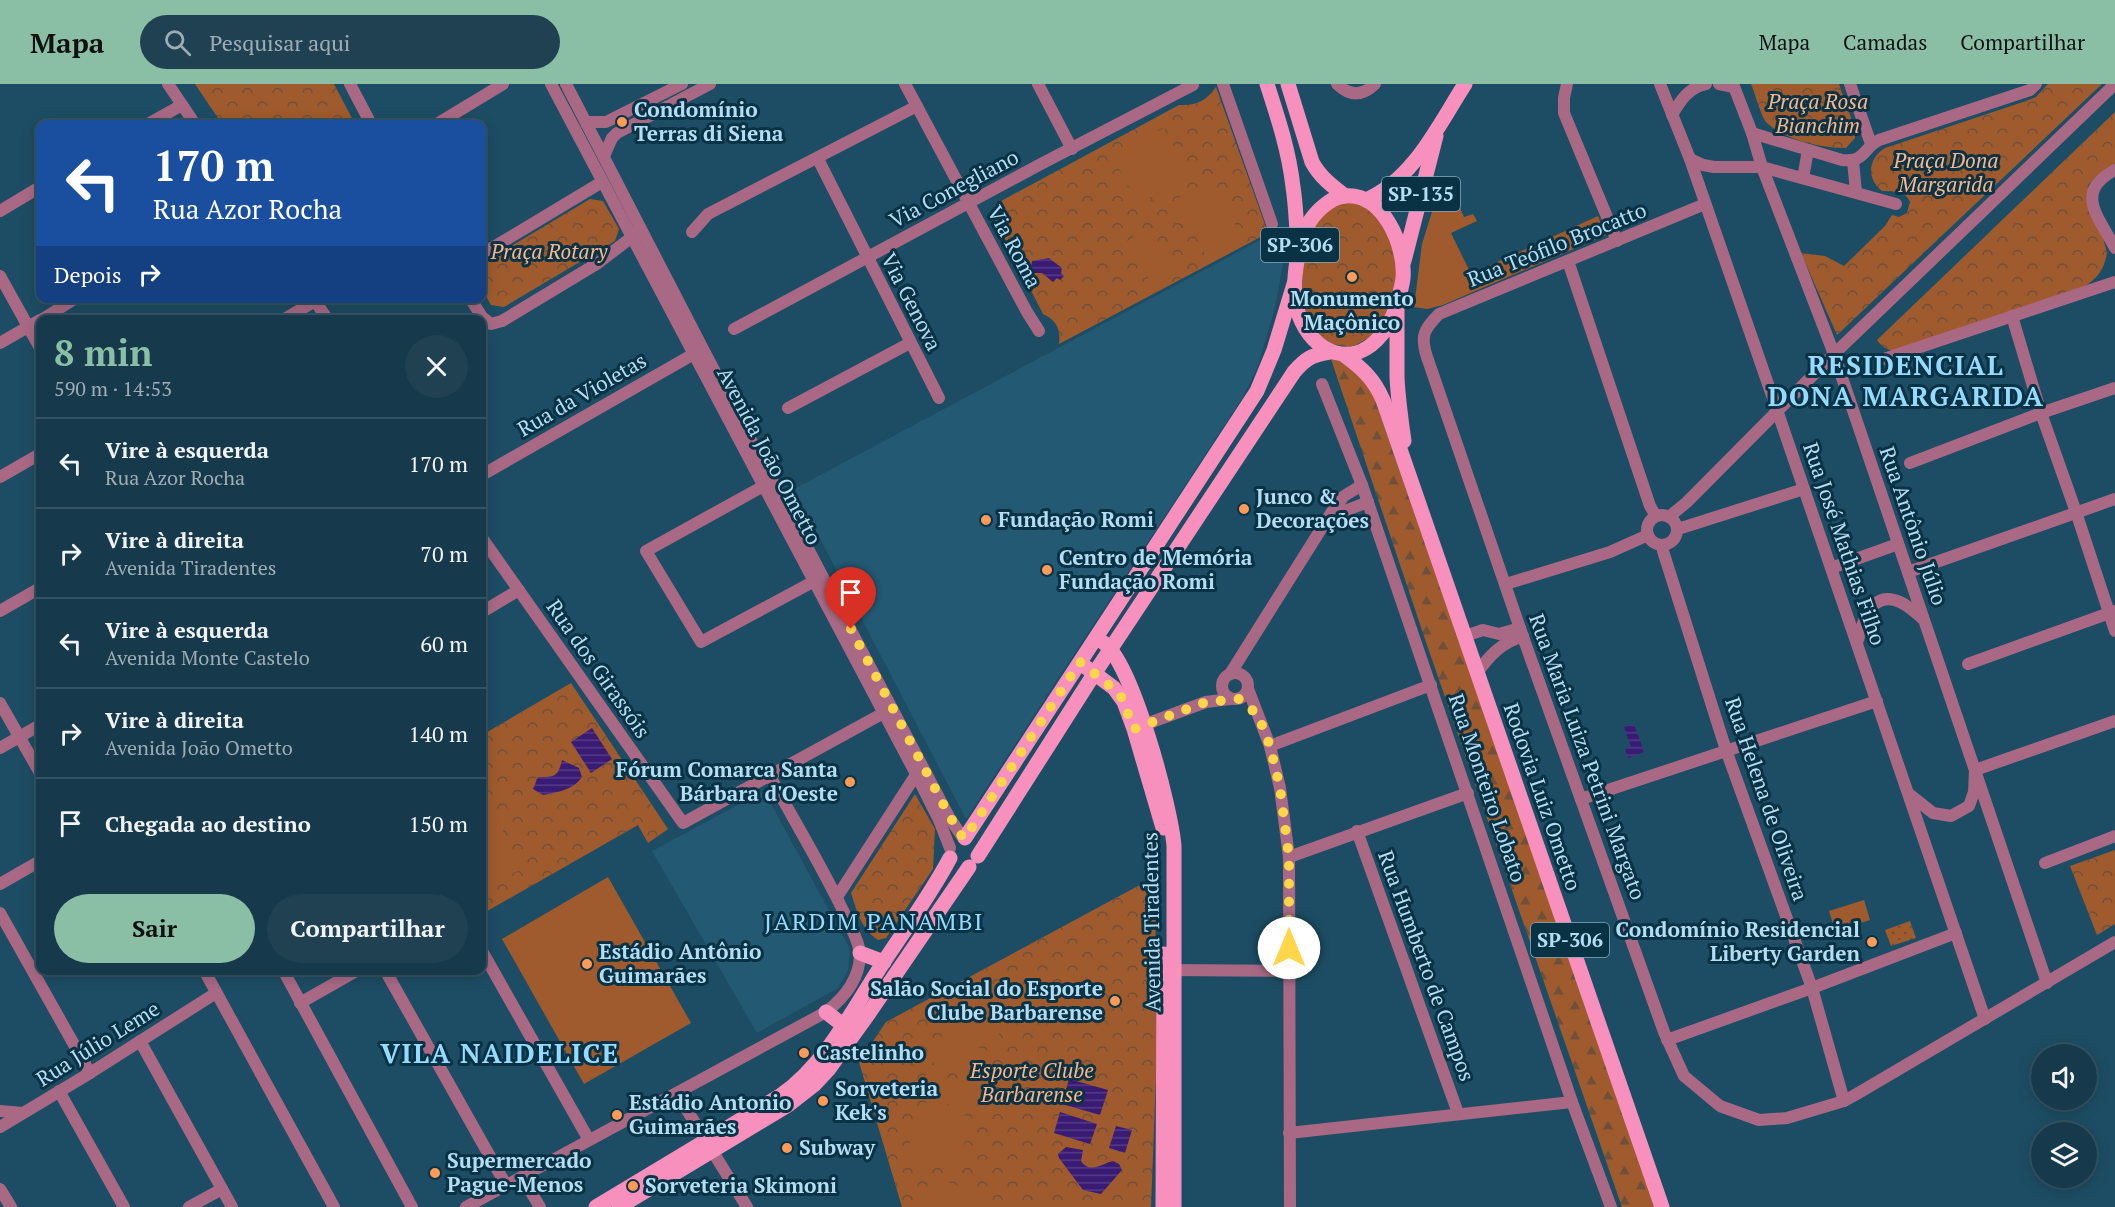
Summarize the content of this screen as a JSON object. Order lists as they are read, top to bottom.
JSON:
{
  "streets": {
    "main road": [
      "SP-135",
      "SP-306",
      "Rodovia Luiz Ometto",
      "Avenida Tiradentes"
    ],
    "street": [
      "Via Conegliano",
      "Rua Teófilo Brocatto",
      "Via Roma",
      "Via Genova",
      "Rua da Violetas",
      "Avenida João Ometto",
      "Rua Antônio Júlio",
      "Rua José Mathias Filho",
      "Rua dos Girassóis",
      "Rua Maria Luiza Petrini Margato",
      "Rua Monteiro Lobato",
      "Rua Helena de Oliveira",
      "Rua Humberto de Campos",
      "Rua Júlio Leme"
    ]
  },
  "crossings": [
    ["Via Conegliano", "Via Roma"],
    ["Via Conegliano", "Via Genova"],
    ["SP-135", "SP-306"],
    ["SP-135", "Rodovia Luiz Ometto"],
    ["SP-306", "Rodovia Luiz Ometto"],
    ["Rua Teófilo Brocatto", "Rua José Mathias Filho"],
    ["Rua Teófilo Brocatto", "Rua Maria Luiza Petrini Margato"],
    ["Rua da Violetas", "Avenida João Ometto"],
    ["Rua Antônio Júlio", "Rua Maria Luiza Petrini Margato"],
    ["Rua José Mathias Filho", "Rua Maria Luiza Petrini Margato"],
    ["Rua Maria Luiza Petrini Margato", "Rua Helena de Oliveira"]
  ],
  "districts": ["RESIDENCIAL DONA MARGARIDA", "JARDIM PANAMBI", "VILA NAIDELICE"],
  "parks": [
    "Praça Rosa Bianchim",
    "Praça Dona Margarida",
    "Praça Rotary",
    "Esporte Clube Barbarense"
  ],
  "places": [
    "Condomínio Terras di Siena",
    "Monumento Maçônico",
    "Junco & Decorações",
    "Fundação Romi",
    "Centro de Memória Fundação Romi",
    "Fórum Comarca Santa Bárbara d'Oeste",
    "Condomínio Residencial Liberty Garden",
    "Estádio Antônio Guimarães",
    "Salão Social do Esporte Clube Barbarense",
    "Castelinho",
    "Sorveteria Kek's",
    "Estádio Antonio Guimarães",
    "Subway",
    "Supermercado Pague-Menos",
    "Sorveteria Skimoni"
  ],
  "page": {
    "header": "Mapa",
    "search": "Pesquisar aqui",
    "nav": ["Mapa", "Camadas", "Compartilhar"],
    "turn": ["170 m", "Rua Azor Rocha"],
    "then": "Depois",
    "heading": ["8 min", "590 m · 14:53"],
    "list": [
      {
        "name": "Vire à esquerda",
        "note": "Rua Azor Rocha",
        "value": "170 m"
      },
      {
        "name": "Vire à direita",
        "note": "Avenida Tiradentes",
        "value": "70 m"
      },
      {
        "name": "Vire à esquerda",
        "note": "Avenida Monte Castelo",
        "value": "60 m"
      },
      {
        "name": "Vire à direita",
        "note": "Avenida João Ometto",
        "value": "140 m"
      },
      {
        "name": "Chegada ao destino",
        "value": "150 m"
      }
    ],
    "buttons": ["Sair", "Compartilhar"]
  }
}
